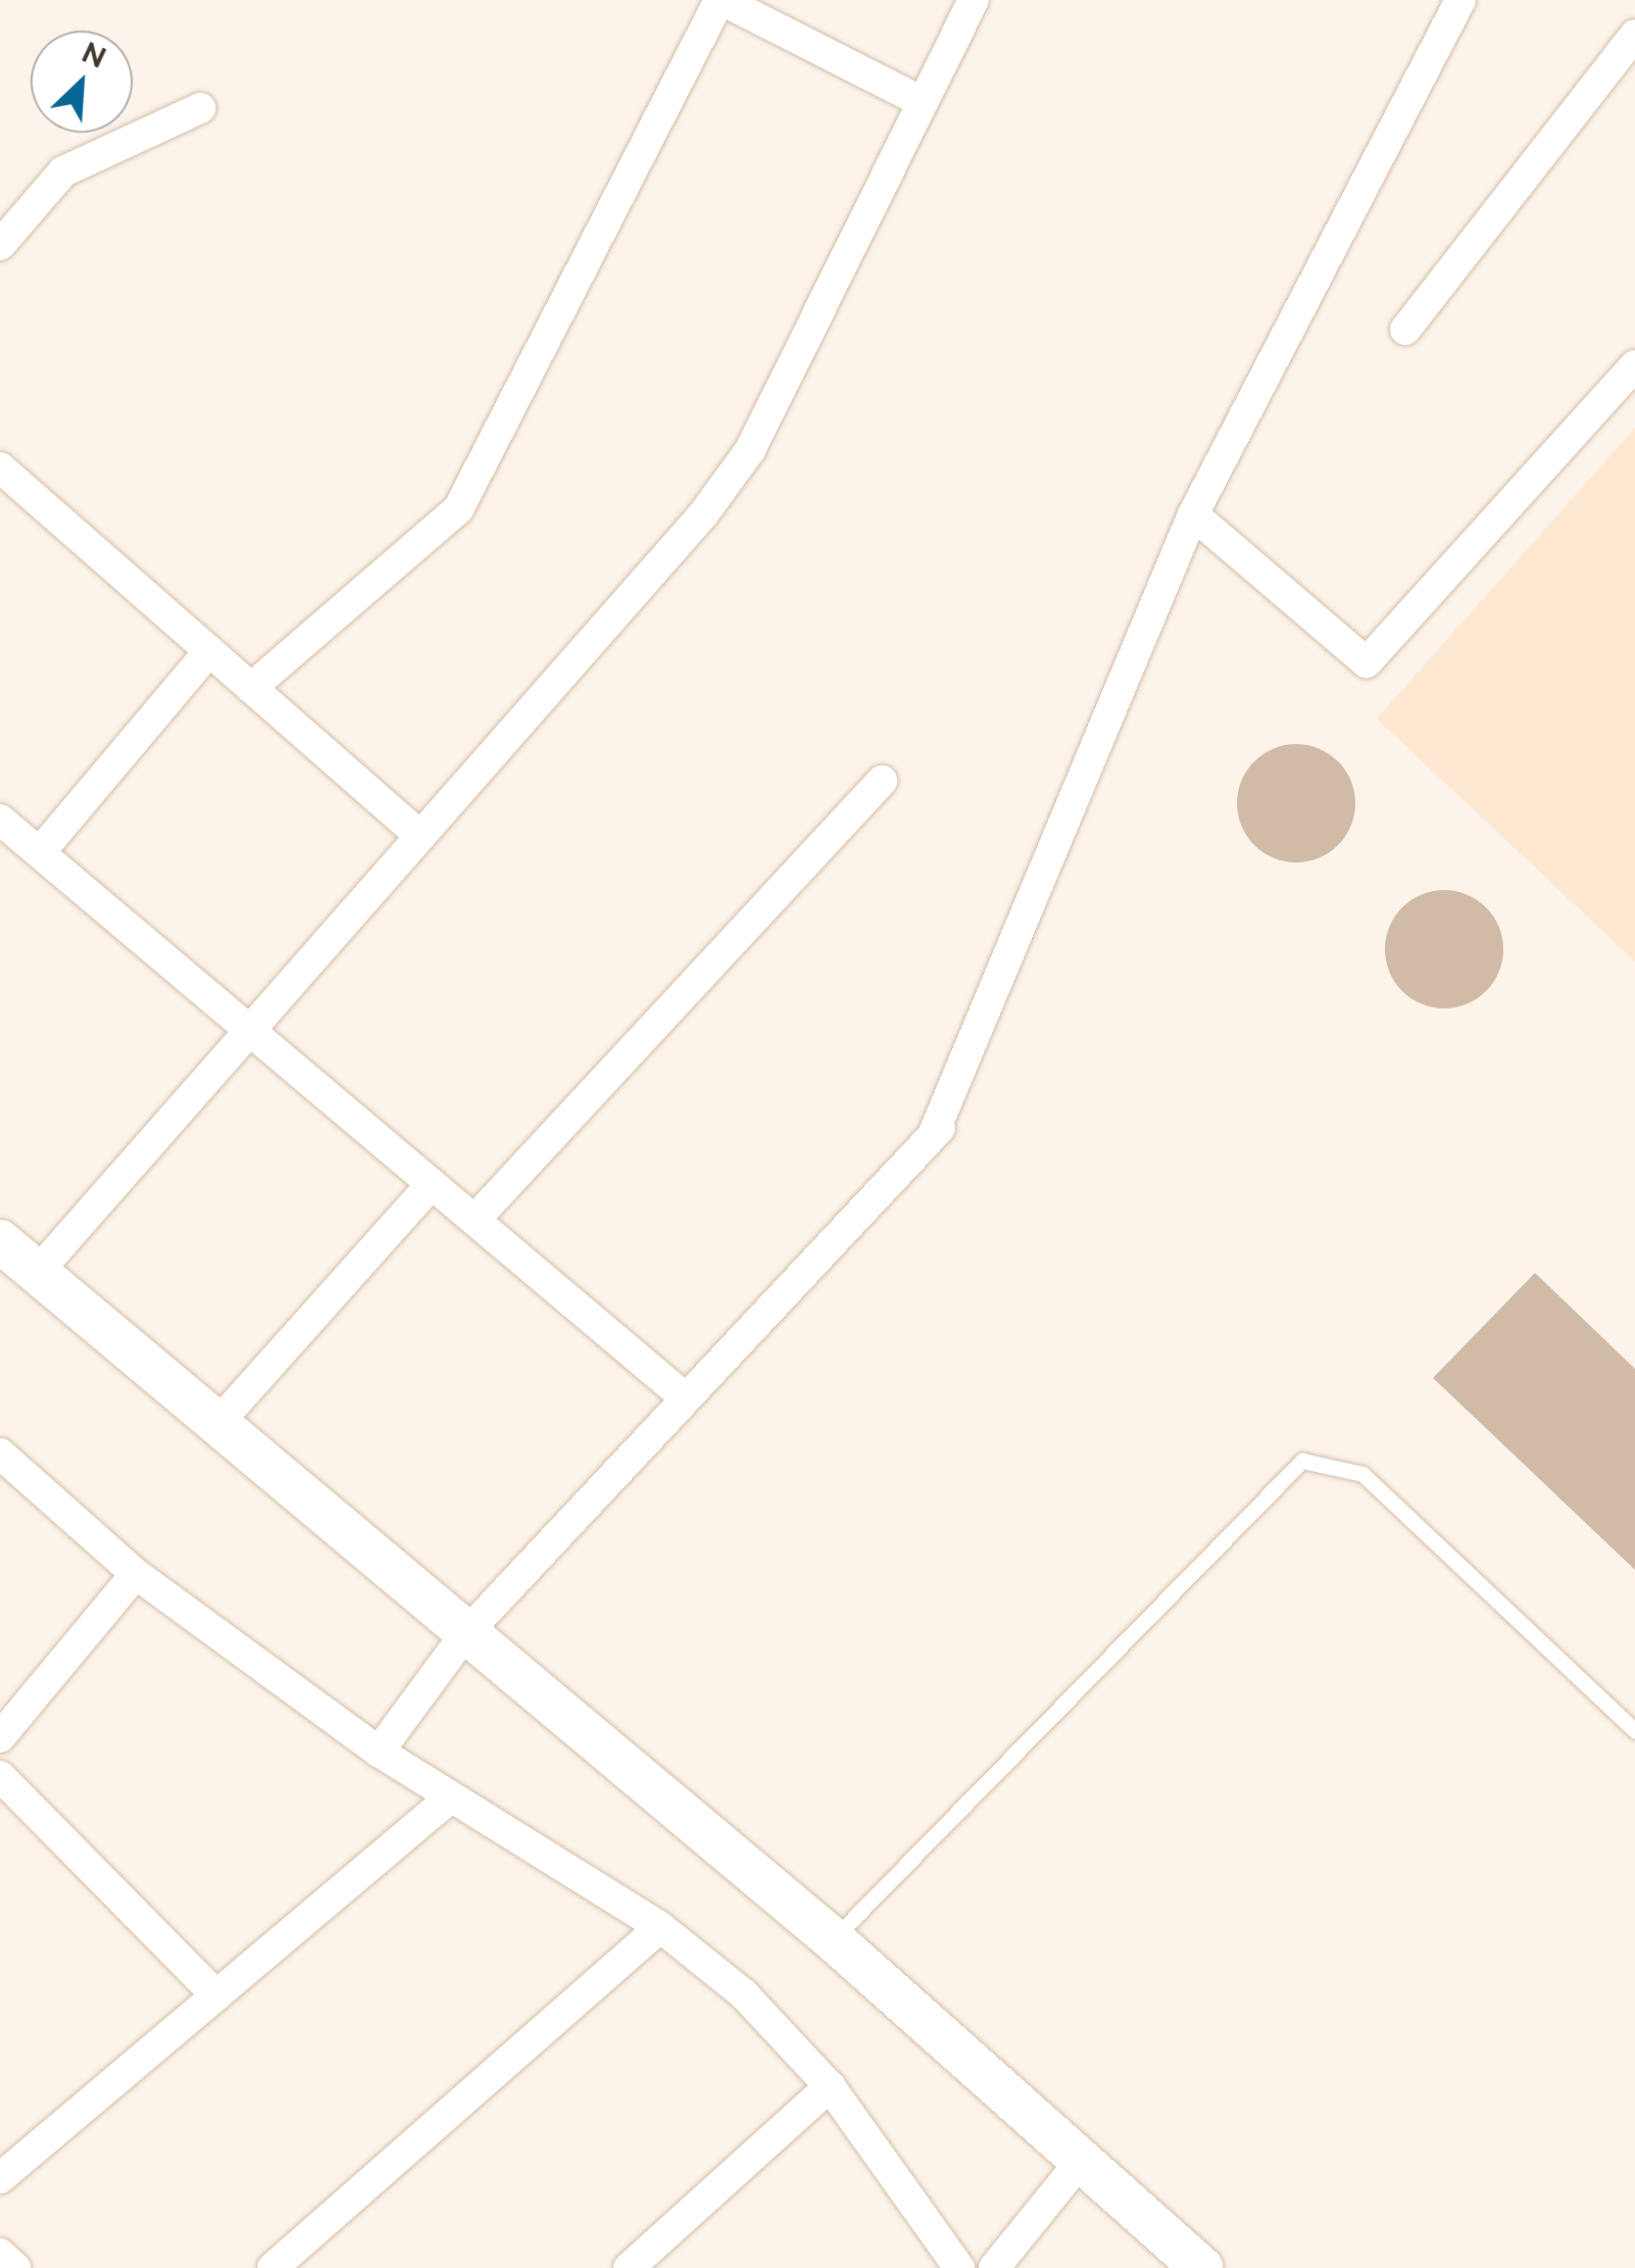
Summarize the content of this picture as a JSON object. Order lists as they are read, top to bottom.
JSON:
{
  "north": "top right"
}
